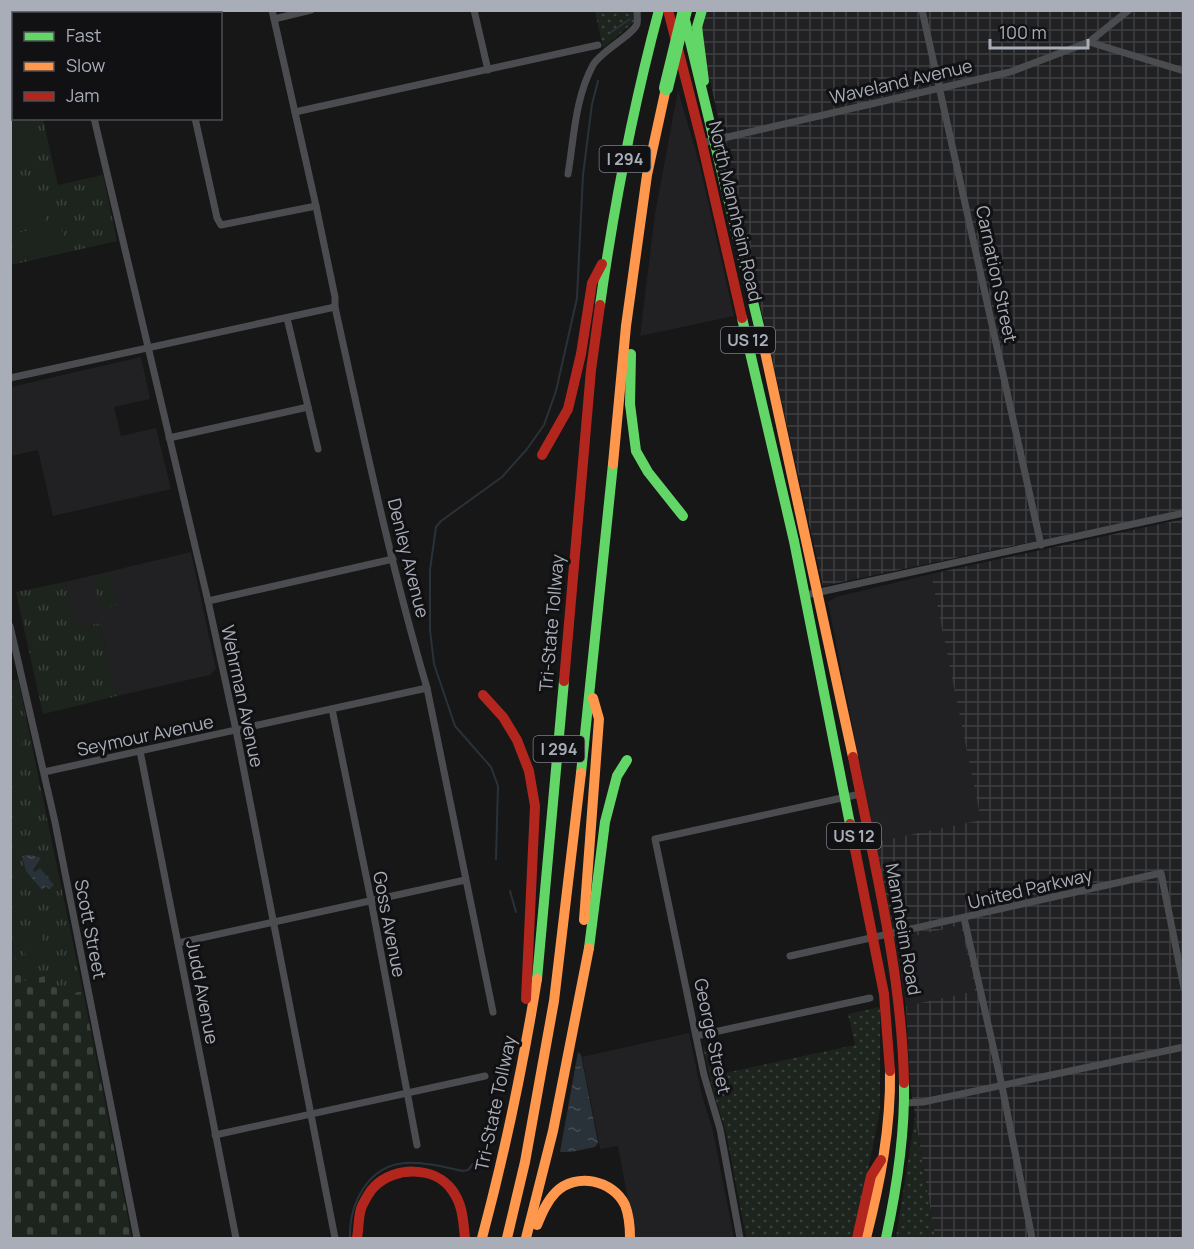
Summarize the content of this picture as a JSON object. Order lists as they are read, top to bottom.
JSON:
{
  "streets": {
    "main road": [
      "I 294",
      "North Mannheim Road",
      "US 12",
      "Tri-State Tollway",
      "Mannheim Road"
    ],
    "street": [
      "Waveland Avenue",
      "Carnation Street",
      "Denley Avenue",
      "Wehrman Avenue",
      "Seymour Avenue",
      "United Parkway",
      "Goss Avenue",
      "Scott Street",
      "Judd Avenue",
      "George Street"
    ]
  },
  "crossings": [
    ["Waveland Avenue", "North Mannheim Road"],
    ["Waveland Avenue", "Carnation Street"],
    ["I 294", "North Mannheim Road"],
    ["North Mannheim Road", "Mannheim Road"],
    ["Denley Avenue", "Seymour Avenue"],
    ["Wehrman Avenue", "Seymour Avenue"],
    ["Seymour Avenue", "Goss Avenue"],
    ["Seymour Avenue", "Scott Street"],
    ["Seymour Avenue", "Judd Avenue"],
    ["United Parkway", "Mannheim Road"],
    ["Mannheim Road", "George Street"]
  ],
  "legend": ["Fast", "Slow", "Jam"],
  "scale_bar": "100 m"
}
